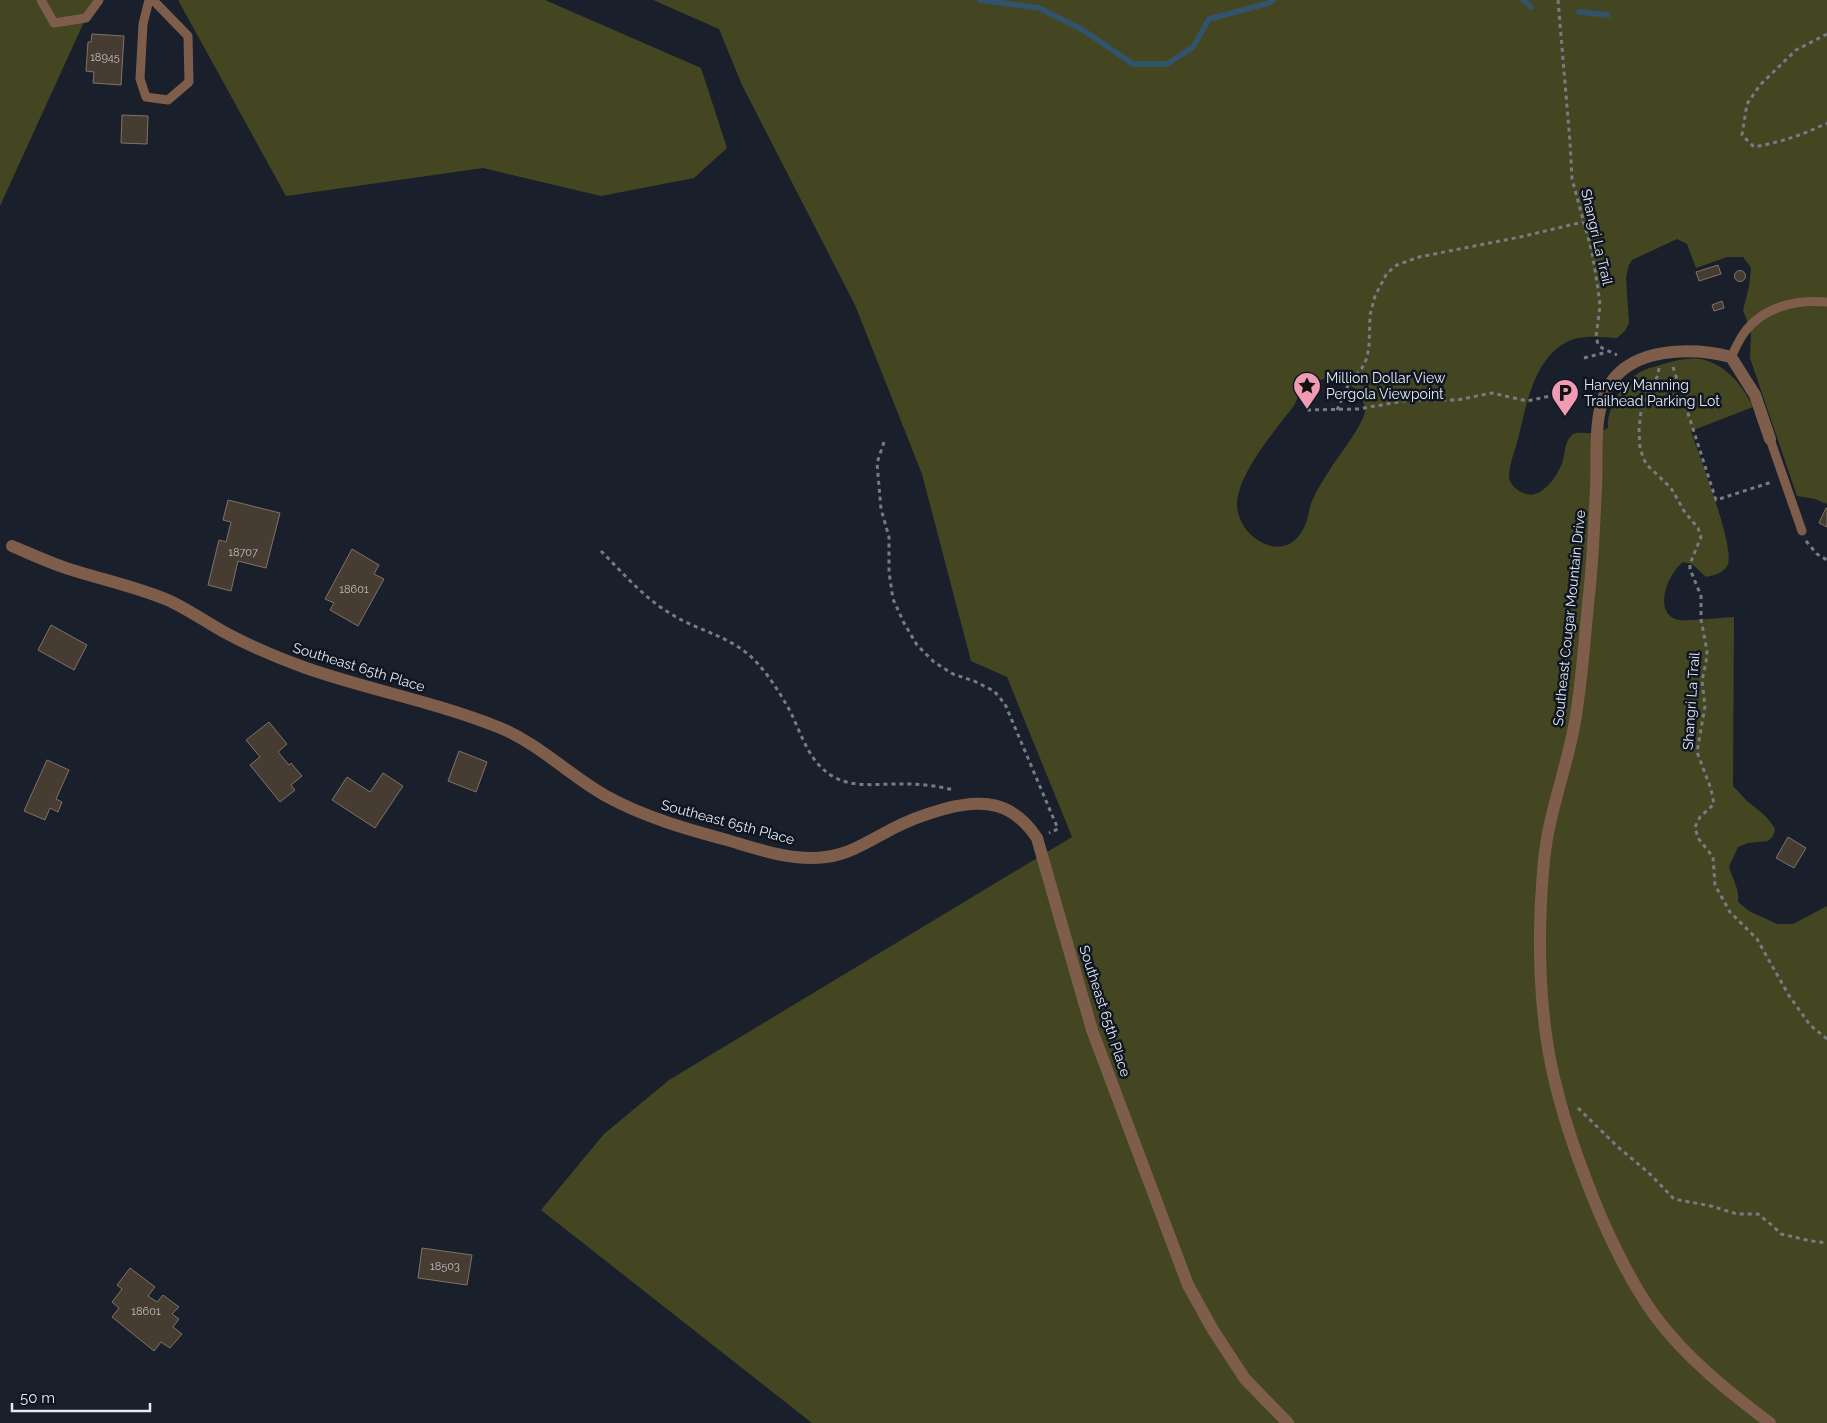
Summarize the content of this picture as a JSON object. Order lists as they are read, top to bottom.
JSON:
{
  "streets": {
    "street": ["Southeast Cougar Mountain Drive", "Southeast 65th Place"],
    "path": ["Shangri La Trail"]
  },
  "crossings": [
    ["Shangri La Trail", "Southeast Cougar Mountain Drive"]
  ],
  "places": {
    "place": ["Million Dollar View Pergola Viewpoint"],
    "parking": ["Harvey Manning Trailhead Parking Lot"]
  },
  "house_numbers": [
    "18945",
    "18707",
    "18601",
    "18503",
    "18601"
  ],
  "scale_bar": "50 m"
}
